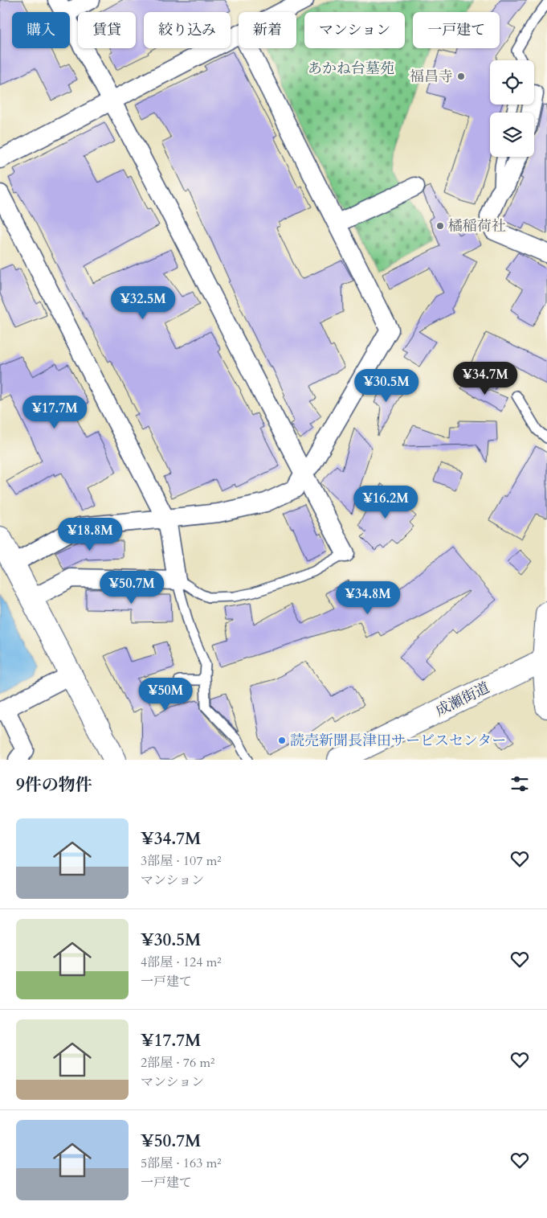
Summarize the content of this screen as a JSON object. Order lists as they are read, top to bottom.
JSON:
{
  "streets": {
    "street": ["成瀬街道"]
  },
  "parks": ["あかね台墓苑"],
  "places": ["福昌寺", "橘稲荷社", "読売新聞長津田サービスセンター"],
  "page": {
    "chip": [
      "購入",
      "賃貸",
      "絞り込み",
      "新着",
      "マンション",
      "一戸建て"
    ],
    "price": [
      "¥32.5M",
      "¥34.7M",
      "¥30.5M",
      "¥17.7M",
      "¥16.2M",
      "¥18.8M",
      "¥50.7M",
      "¥34.8M",
      "¥50M"
    ],
    "heading": "9件の物件",
    "list": [
      {
        "name": "¥34.7M",
        "note": "3部屋 · 107 m² · マンション"
      },
      {
        "name": "¥30.5M",
        "note": "4部屋 · 124 m² · 一戸建て"
      },
      {
        "name": "¥17.7M",
        "note": "2部屋 · 76 m² · マンション"
      },
      {
        "name": "¥50.7M",
        "note": "5部屋 · 163 m² · 一戸建て"
      }
    ]
  }
}
